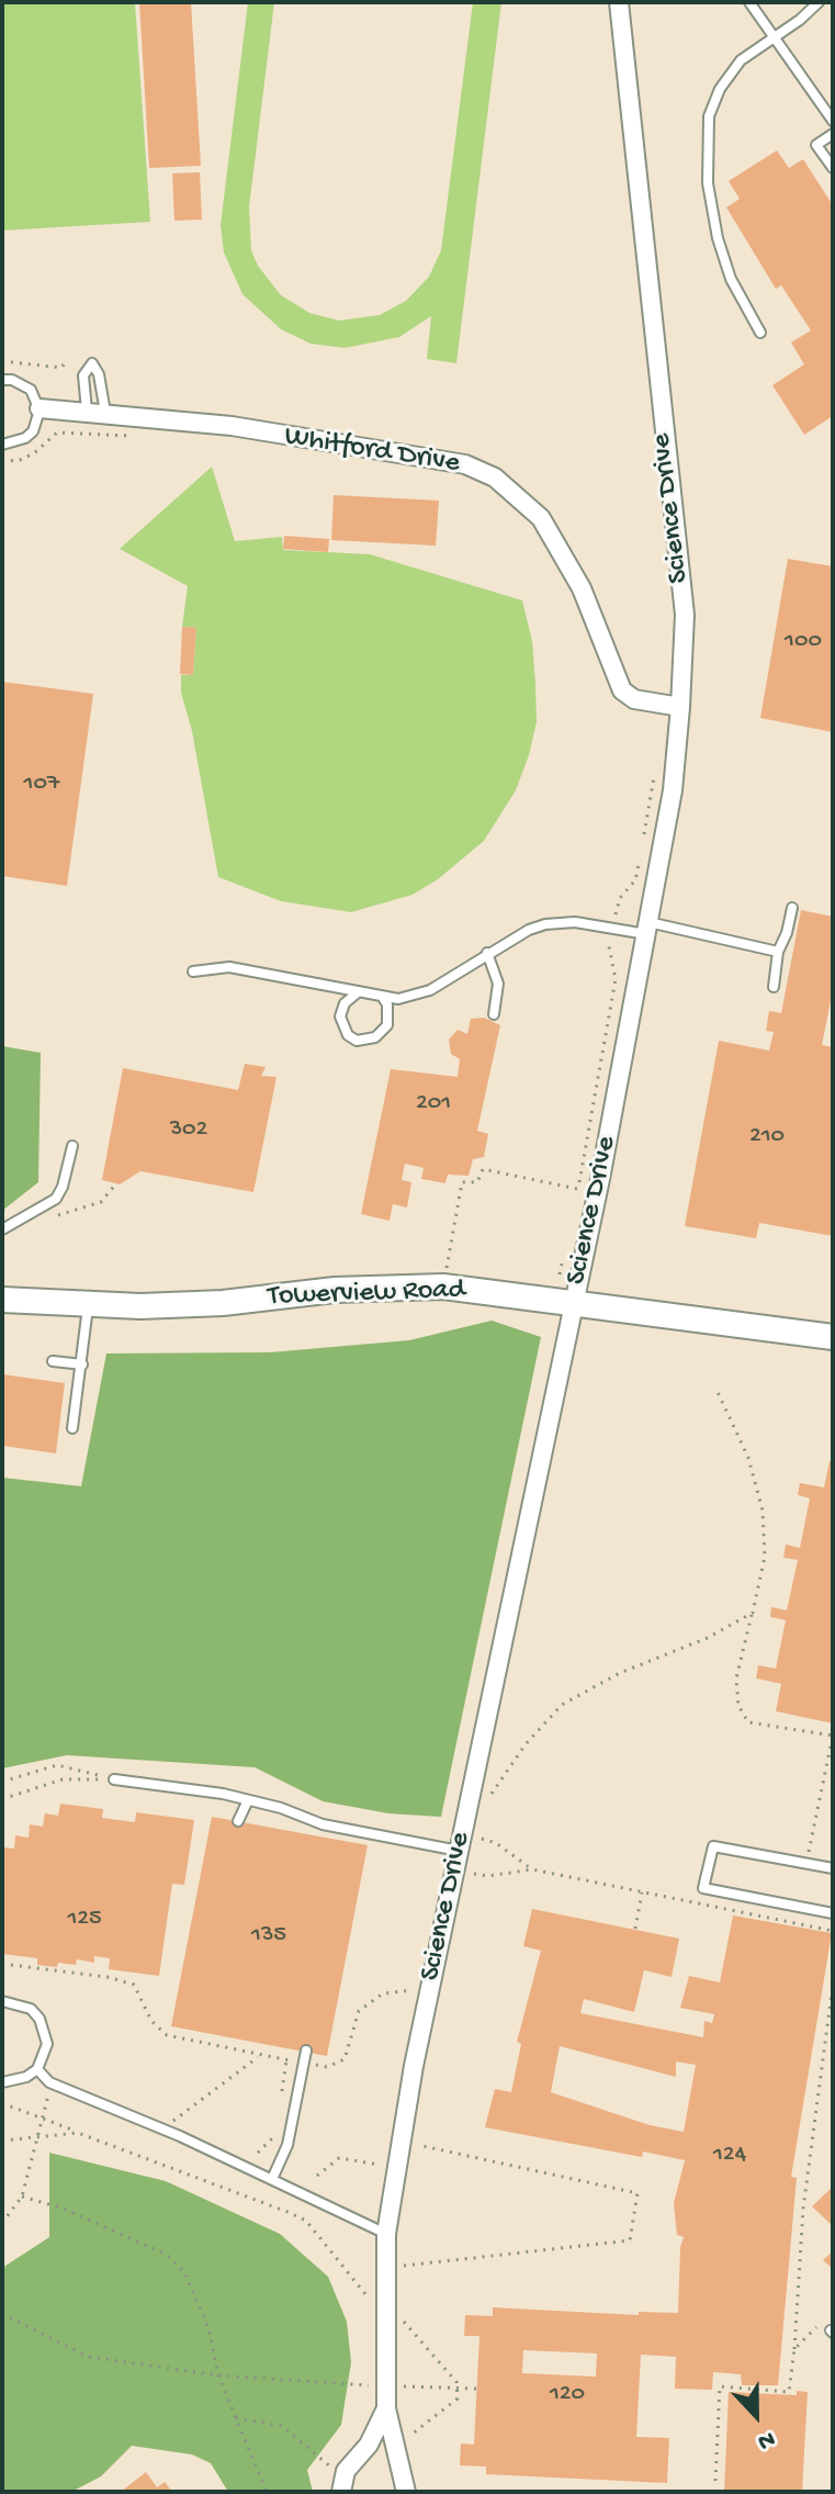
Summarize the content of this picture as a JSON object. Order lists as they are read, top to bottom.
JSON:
{
  "streets": {
    "street": ["Whitford Drive", "Science Drive", "Towerview Road"]
  },
  "crossings": [
    ["Whitford Drive", "Science Drive"],
    ["Science Drive", "Towerview Road"]
  ],
  "house_numbers": [
    "100",
    "107",
    "201",
    "302",
    "210",
    "125",
    "135",
    "124",
    "120"
  ],
  "north": "bottom"
}
